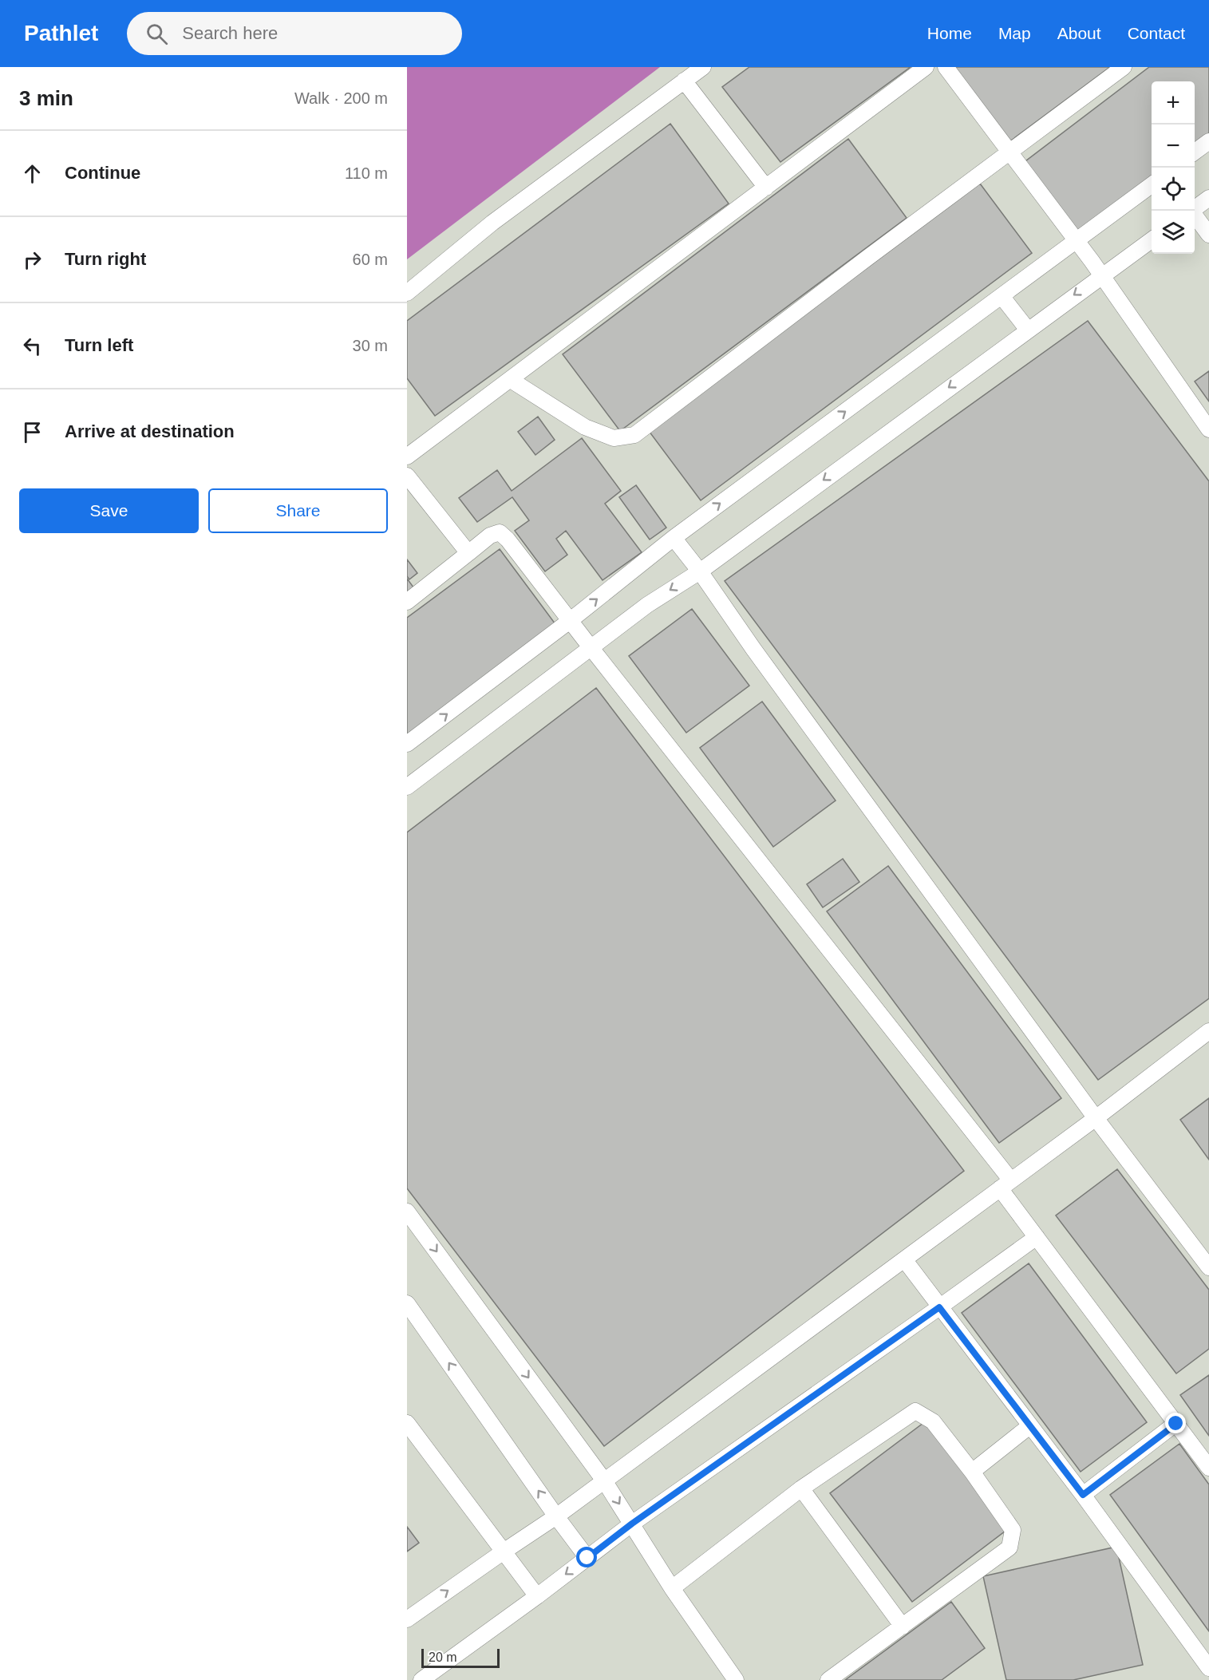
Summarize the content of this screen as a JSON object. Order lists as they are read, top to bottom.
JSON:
{
  "scale_bar": "20 m",
  "page": {
    "header": "Pathlet",
    "search": "Search here",
    "nav": [
      "Home",
      "Map",
      "About",
      "Contact"
    ],
    "heading": ["3 min", "Walk · 200 m"],
    "map_buttons": ["+", "−"],
    "list": [
      ["Continue", "110 m"],
      ["Turn right", "60 m"],
      ["Turn left", "30 m"],
      "Arrive at destination"
    ],
    "buttons": ["Save", "Share"],
    "scale": "20 m"
  }
}
